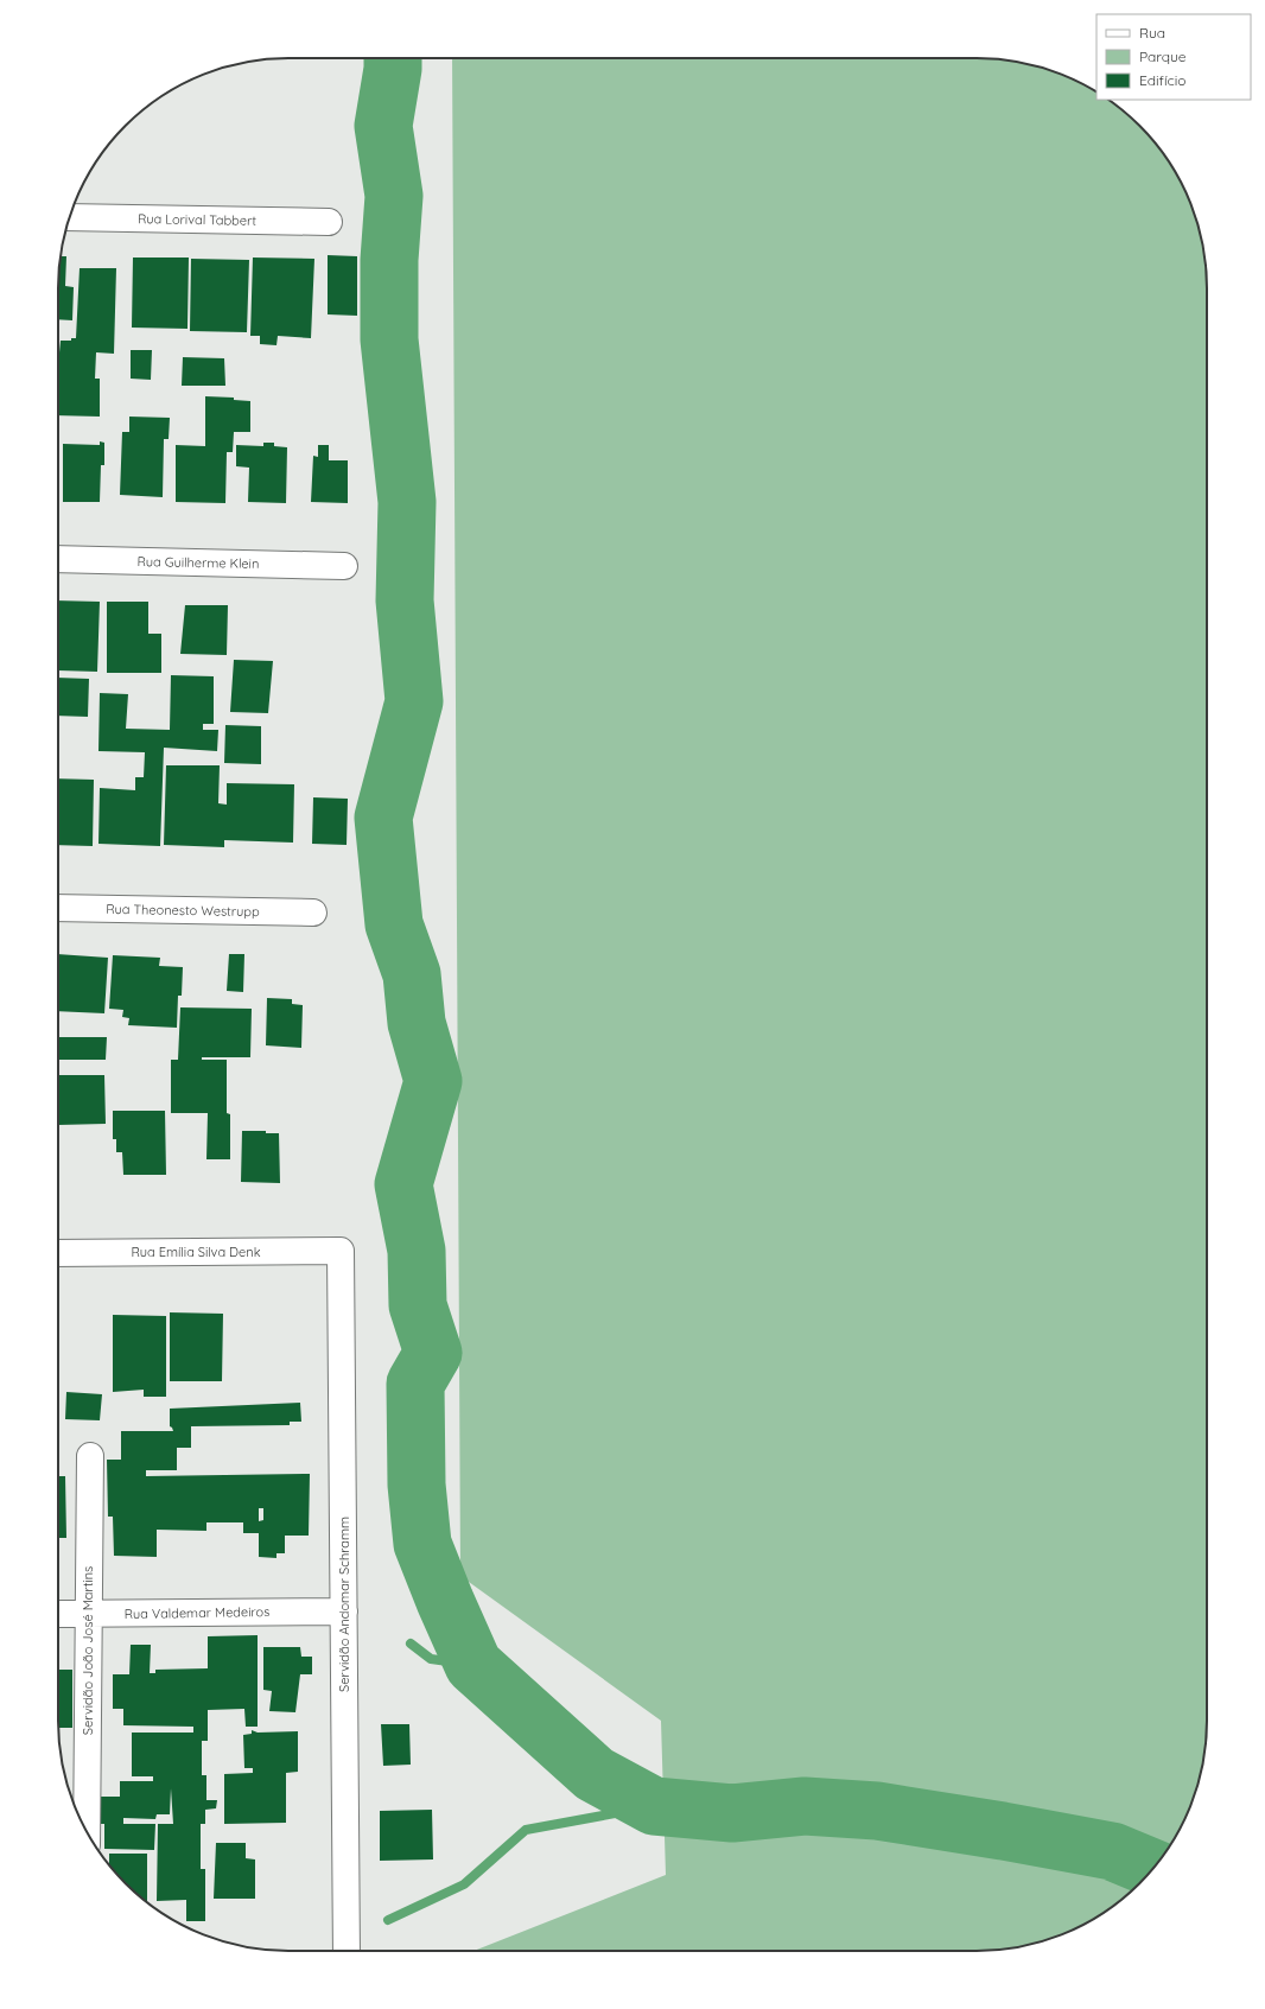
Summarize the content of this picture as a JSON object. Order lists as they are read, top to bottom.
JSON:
{
  "streets": {
    "street": [
      "Rua Lorival Tabbert",
      "Rua Guilherme Klein",
      "Rua Theonesto Westrupp",
      "Rua Emília Silva Denk",
      "Servidão Andomar Schramm",
      "Rua Valdemar Medeiros",
      "Servidão João José Martins"
    ]
  },
  "crossings": [
    ["Rua Emília Silva Denk", "Servidão Andomar Schramm"],
    ["Servidão Andomar Schramm", "Rua Valdemar Medeiros"],
    ["Rua Valdemar Medeiros", "Servidão João José Martins"]
  ],
  "legend": ["Rua", "Parque", "Edifício"]
}
